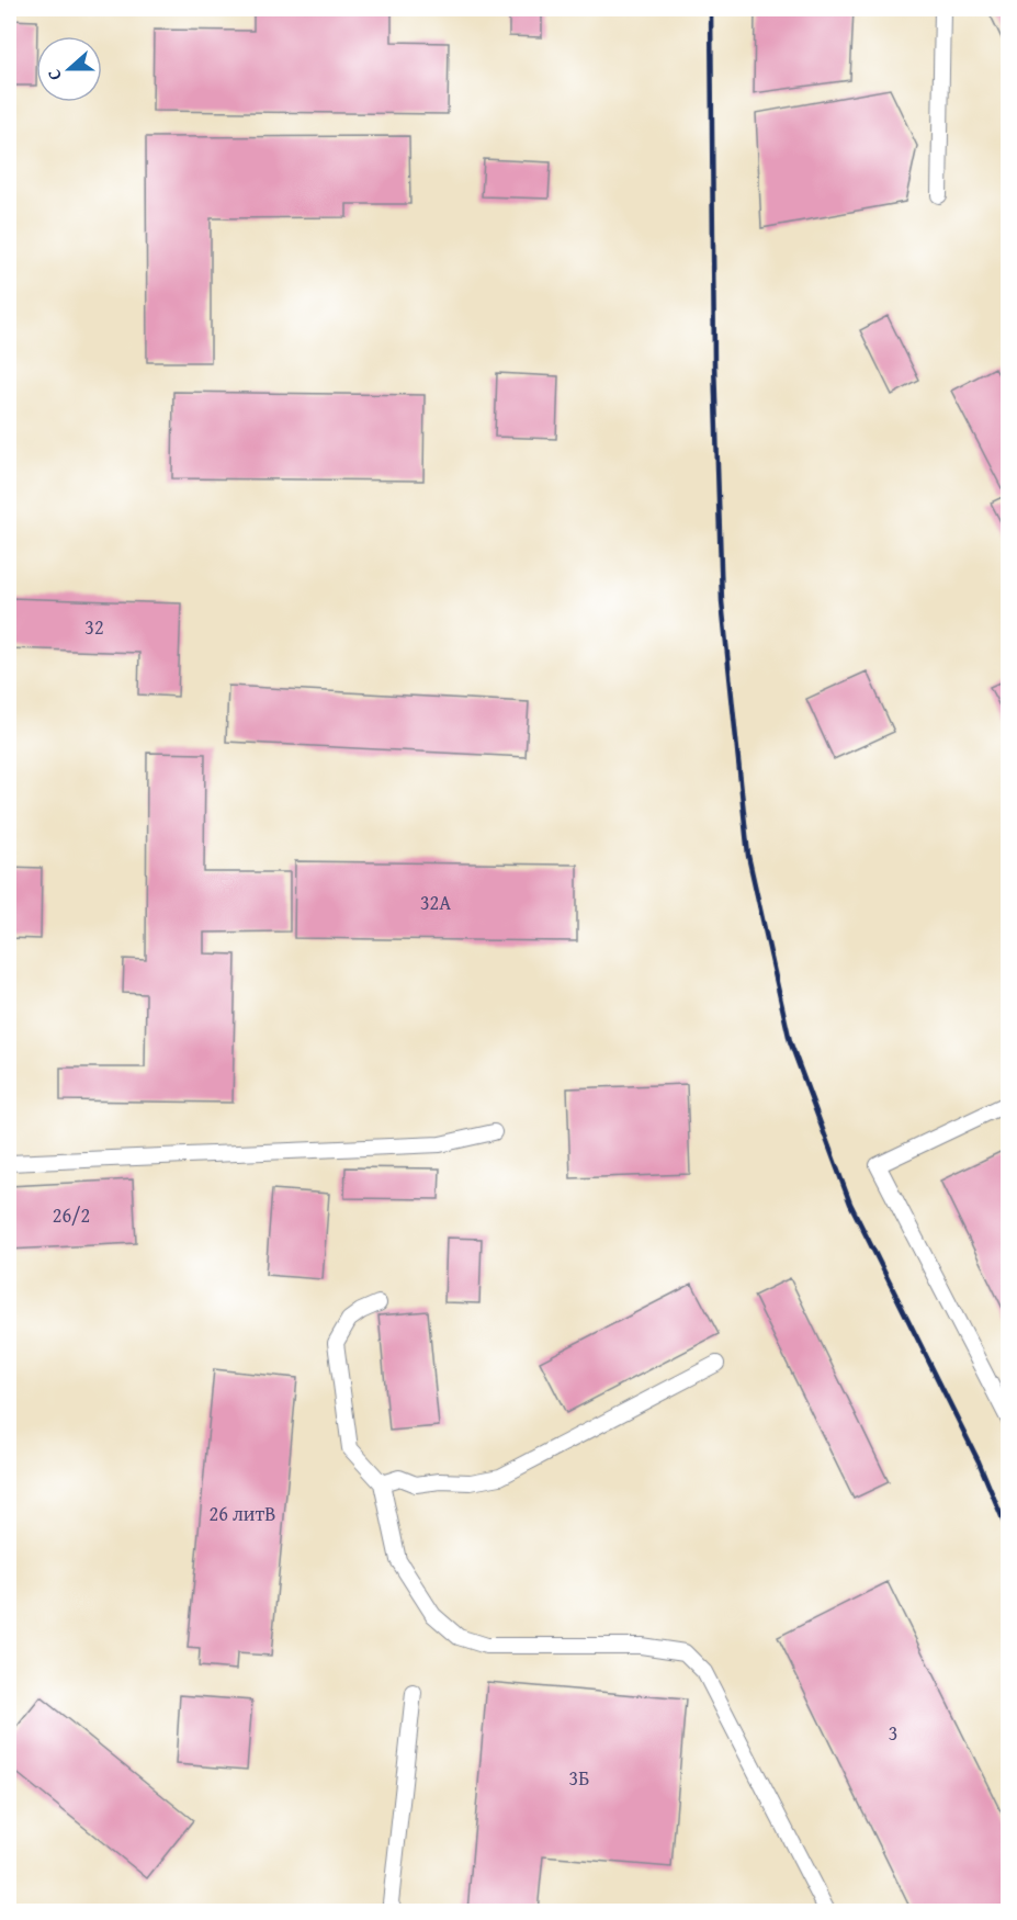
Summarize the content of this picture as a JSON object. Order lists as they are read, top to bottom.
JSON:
{
  "house_numbers": [
    "32",
    "32А",
    "26/2",
    "26 литВ",
    "3",
    "3Б"
  ],
  "north": "left"
}
